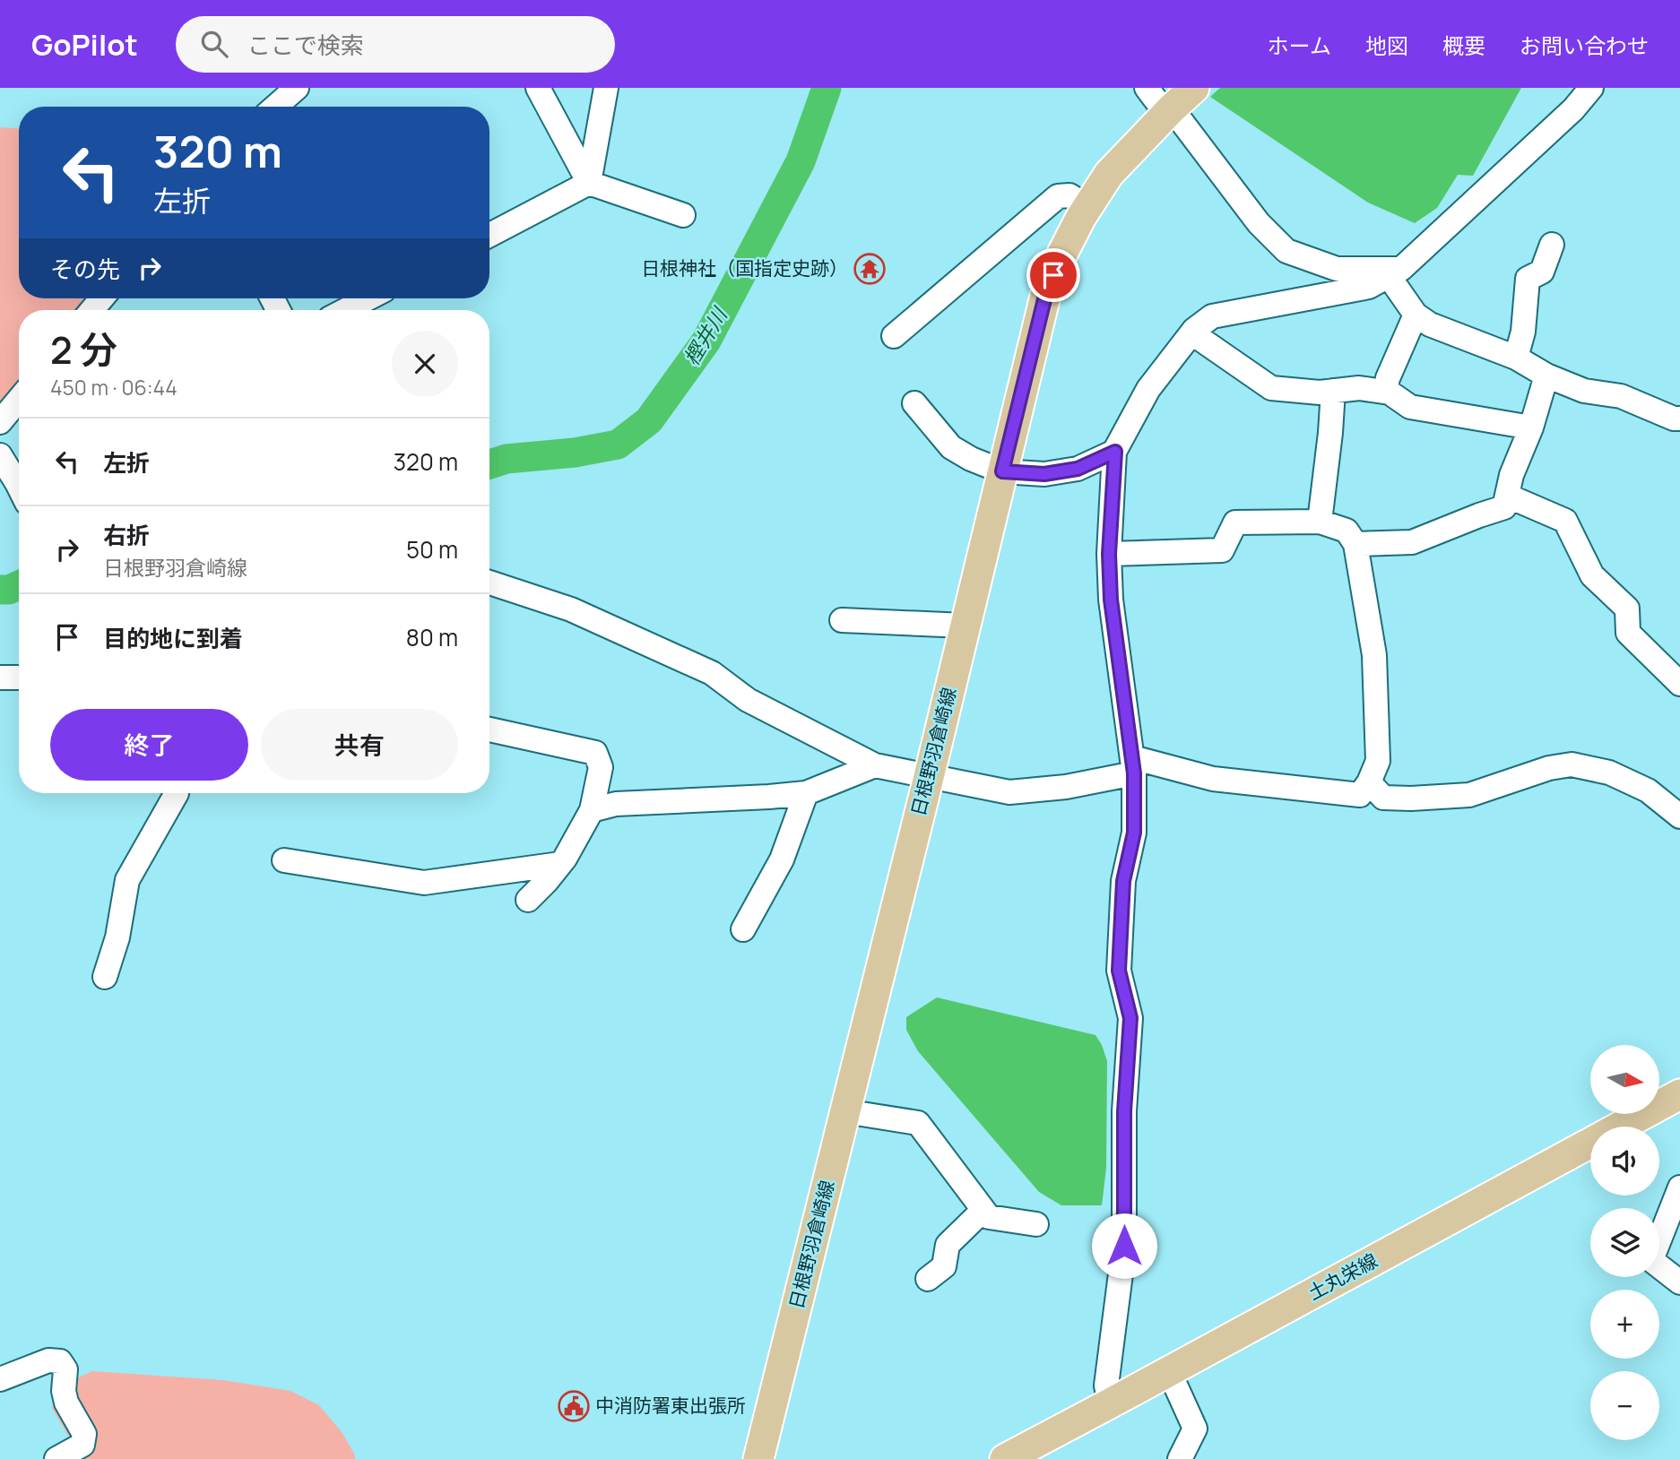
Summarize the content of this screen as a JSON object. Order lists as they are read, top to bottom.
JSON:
{
  "streets": {
    "main road": ["日根野羽倉崎線", "土丸栄線"]
  },
  "water": ["樫井川"],
  "places": {
    "temple": ["日根神社（国指定史跡）"],
    "public building": ["中消防署東出張所"]
  },
  "north": "right",
  "page": {
    "header": "GoPilot",
    "search": "ここで検索",
    "nav": [
      "ホーム",
      "地図",
      "概要",
      "お問い合わせ"
    ],
    "turn": ["320 m", "左折"],
    "then": "その先",
    "heading": ["2 分", "450 m · 06:44"],
    "list": [
      {
        "name": "左折",
        "value": "320 m"
      },
      {
        "name": "右折",
        "note": "日根野羽倉崎線",
        "value": "50 m"
      },
      {
        "name": "目的地に到着",
        "value": "80 m"
      }
    ],
    "buttons": ["終了", "共有"],
    "map_buttons": ["+", "−"]
  }
}
